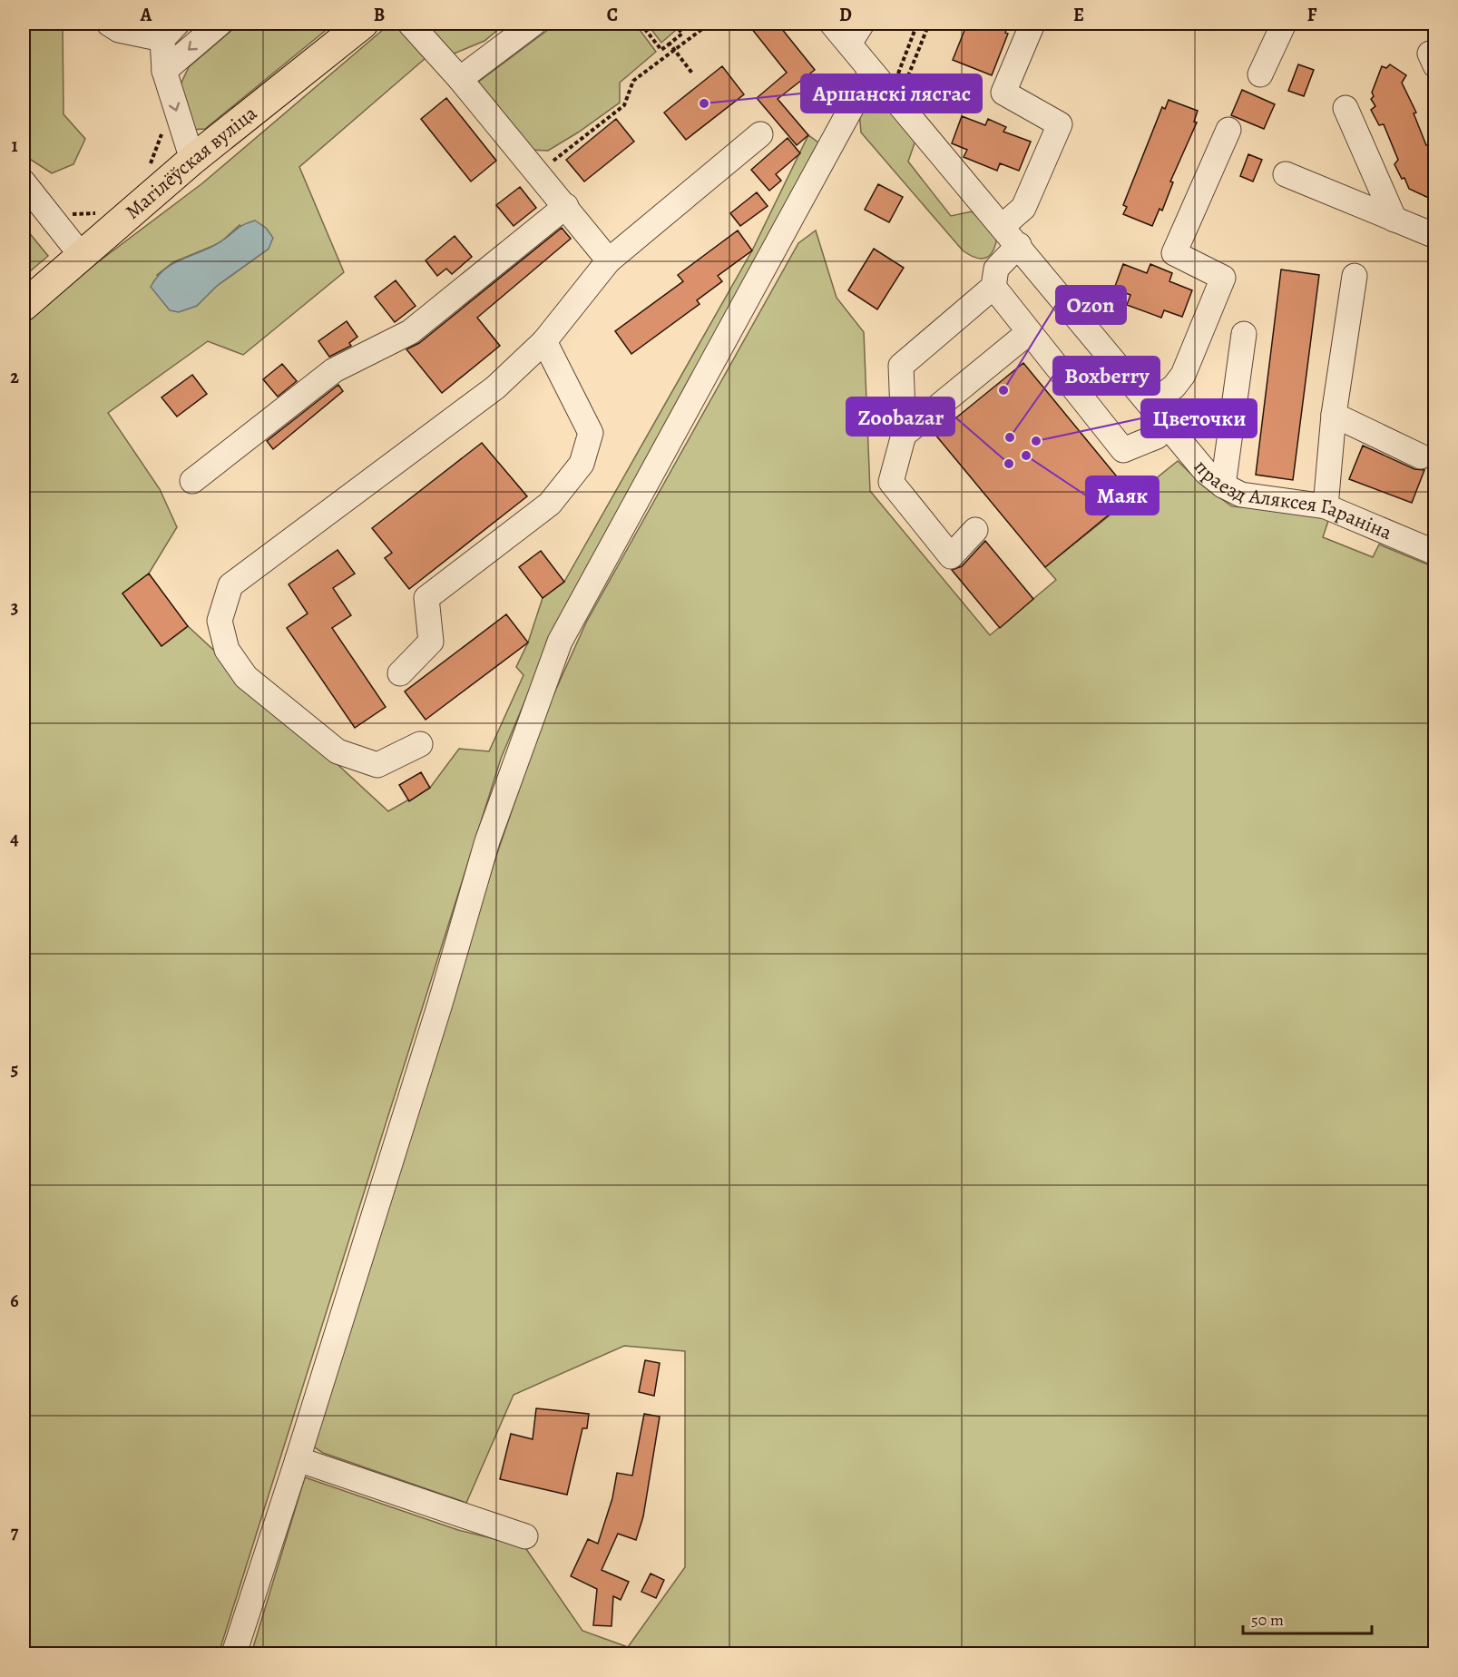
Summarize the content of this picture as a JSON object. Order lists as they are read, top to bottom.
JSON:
{
  "streets": {
    "main road": ["Магілёўская вуліца"],
    "street": ["праезд Аляксея Гараніна"]
  },
  "places": [
    "Аршанскі лясгас",
    "Ozon",
    "Boxberry",
    "Цветочки",
    "Маяк",
    "Zoobazar"
  ],
  "scale_bar": "50 m",
  "grid": {
    "columns": [
      "A",
      "B",
      "C",
      "D",
      "E",
      "F"
    ],
    "rows": [
      "1",
      "2",
      "3",
      "4",
      "5",
      "6",
      "7"
    ]
  }
}
